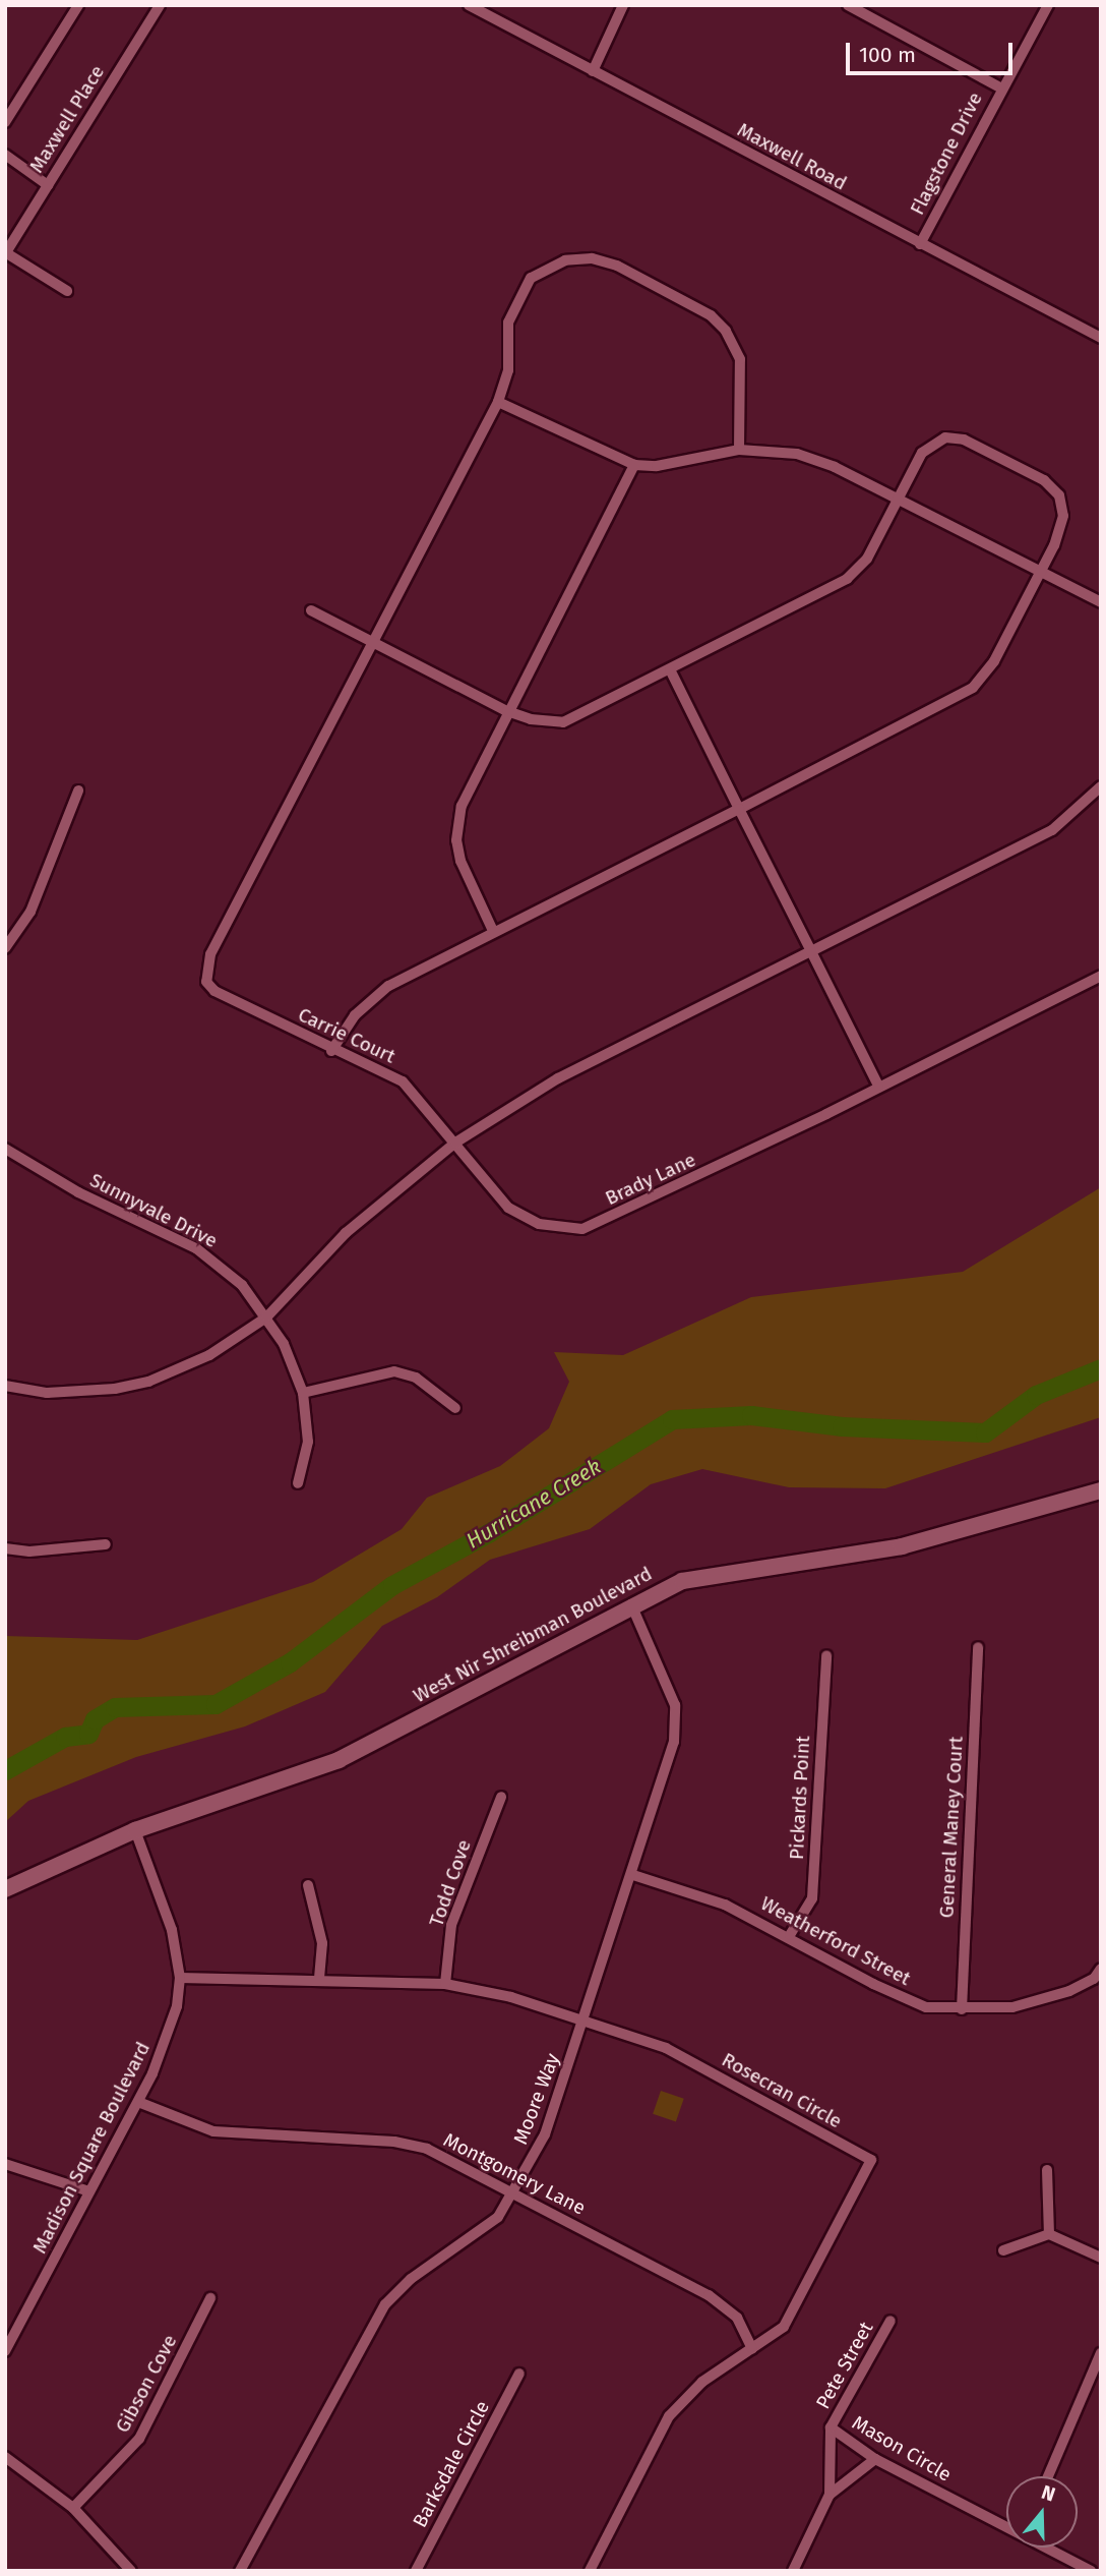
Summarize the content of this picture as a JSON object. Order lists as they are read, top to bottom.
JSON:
{
  "streets": {
    "main road": ["West Nir Shreibman Boulevard"],
    "street": [
      "Maxwell Place",
      "Flagstone Drive",
      "Maxwell Road",
      "Carrie Court",
      "Brady Lane",
      "Sunnyvale Drive",
      "Pickards Point",
      "General Maney Court",
      "Todd Cove",
      "Weatherford Street",
      "Rosecran Circle",
      "Moore Way",
      "Madison Square Boulevard",
      "Montgomery Lane",
      "Pete Street",
      "Gibson Cove",
      "Mason Circle",
      "Barksdale Circle"
    ]
  },
  "crossings": [
    ["Flagstone Drive", "Maxwell Road"],
    ["Carrie Court", "Brady Lane"],
    ["West Nir Shreibman Boulevard", "Moore Way"],
    ["West Nir Shreibman Boulevard", "Madison Square Boulevard"],
    ["Pickards Point", "Weatherford Street"],
    ["General Maney Court", "Weatherford Street"],
    ["Todd Cove", "Rosecran Circle"],
    ["Weatherford Street", "Moore Way"],
    ["Rosecran Circle", "Moore Way"],
    ["Rosecran Circle", "Madison Square Boulevard"],
    ["Rosecran Circle", "Montgomery Lane"],
    ["Moore Way", "Montgomery Lane"],
    ["Madison Square Boulevard", "Montgomery Lane"],
    ["Pete Street", "Mason Circle"]
  ],
  "water": ["Hurricane Creek"],
  "scale_bar": "100 m",
  "north": "top"
}
